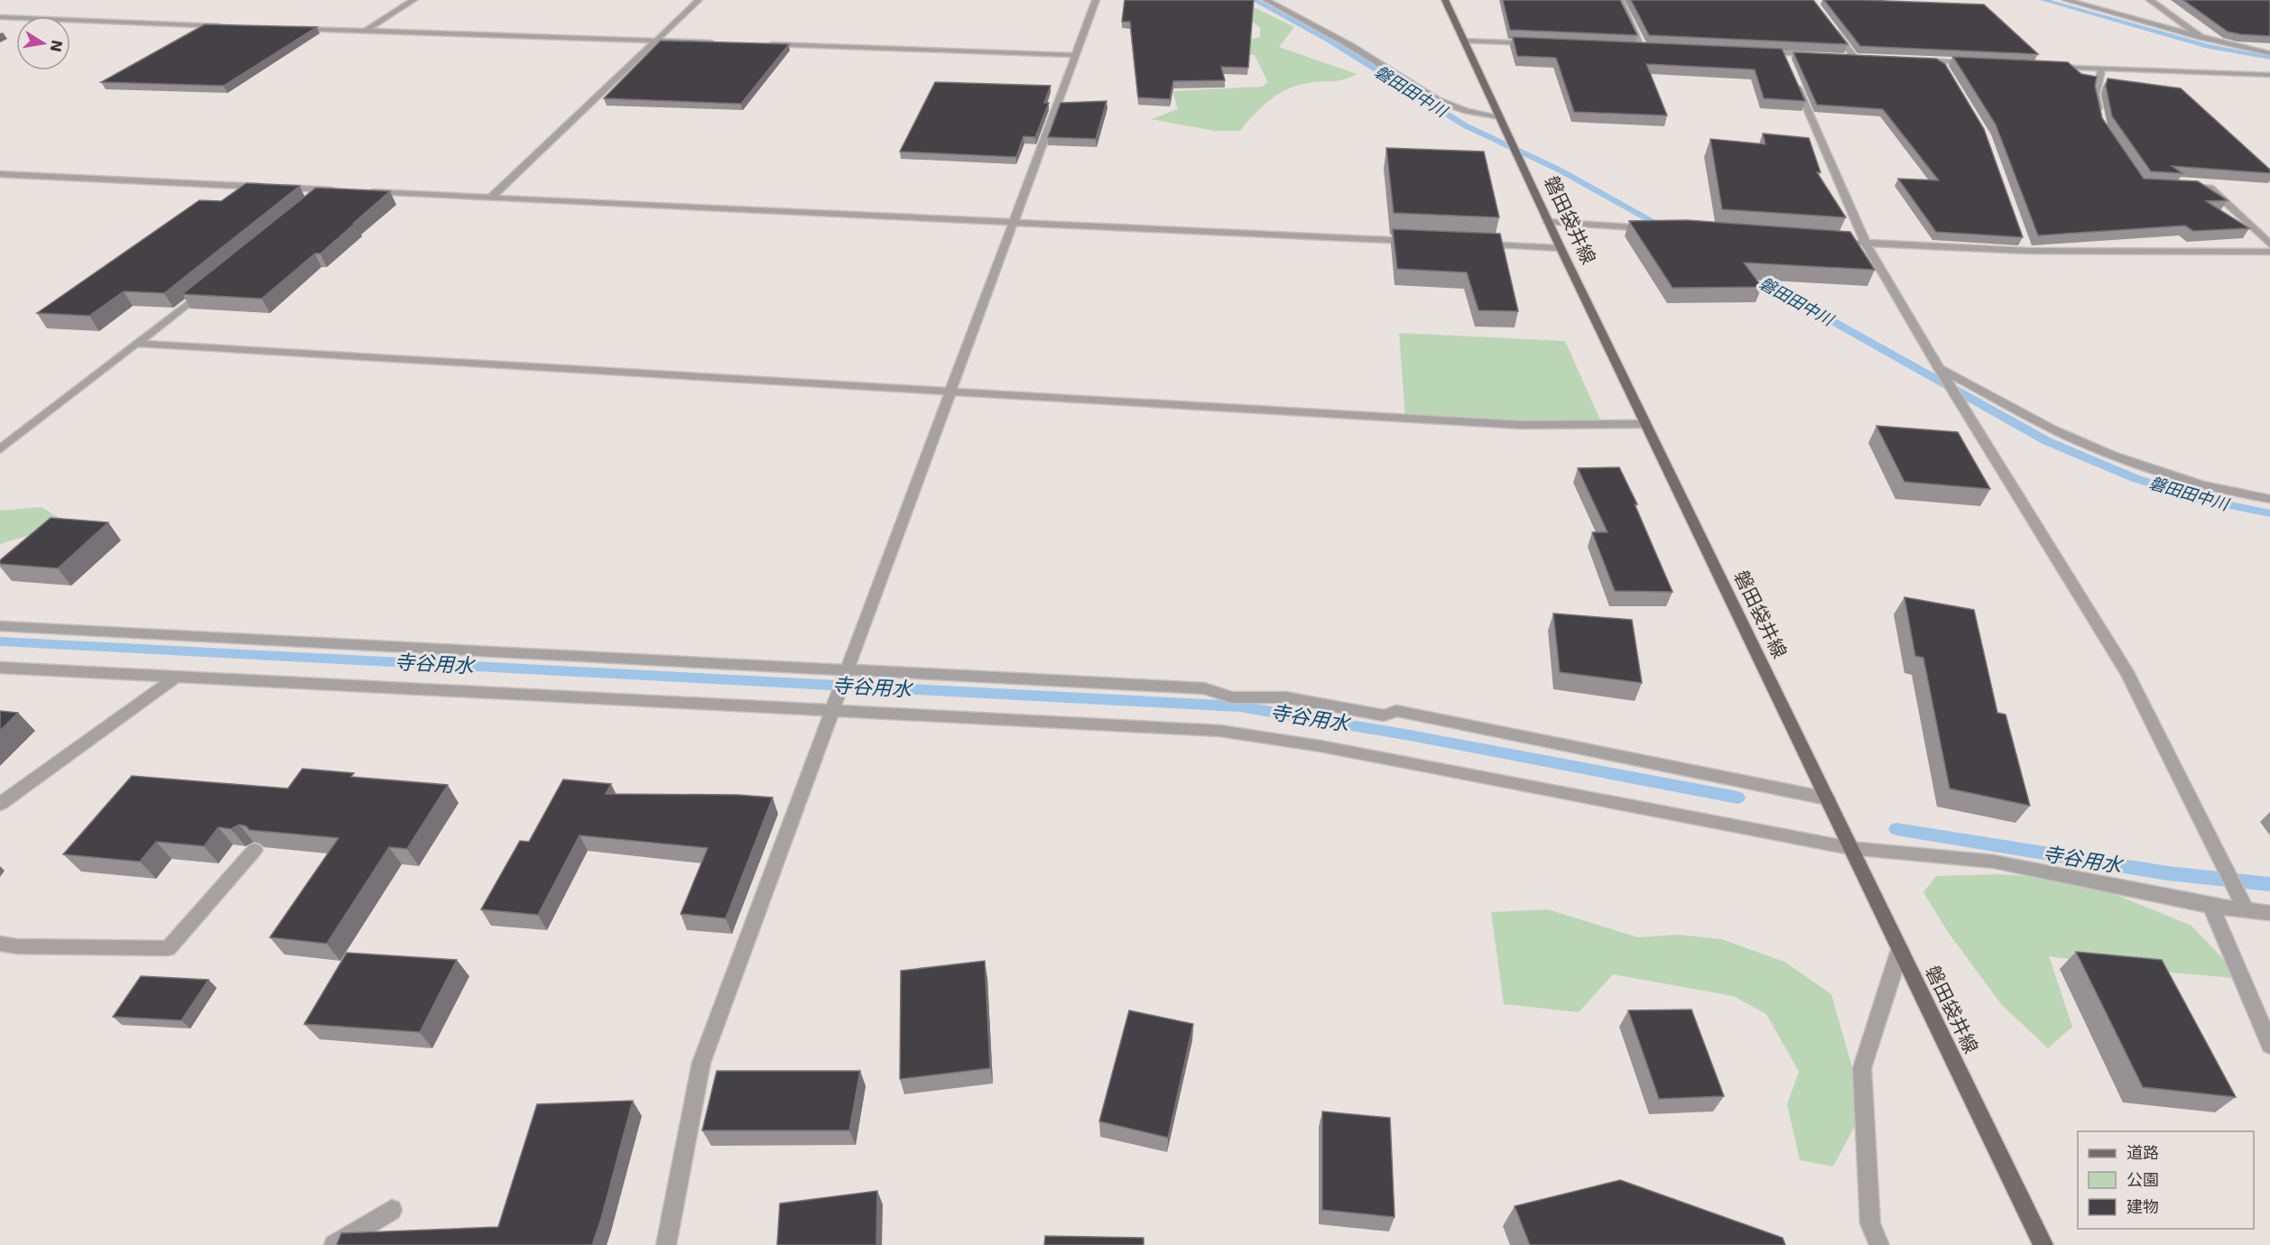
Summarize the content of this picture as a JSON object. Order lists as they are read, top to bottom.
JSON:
{
  "streets": {
    "main road": ["磐田袋井線"]
  },
  "water": ["磐田田中川", "寺谷用水"],
  "legend": ["道路", "公園", "建物"],
  "north": "right"
}
